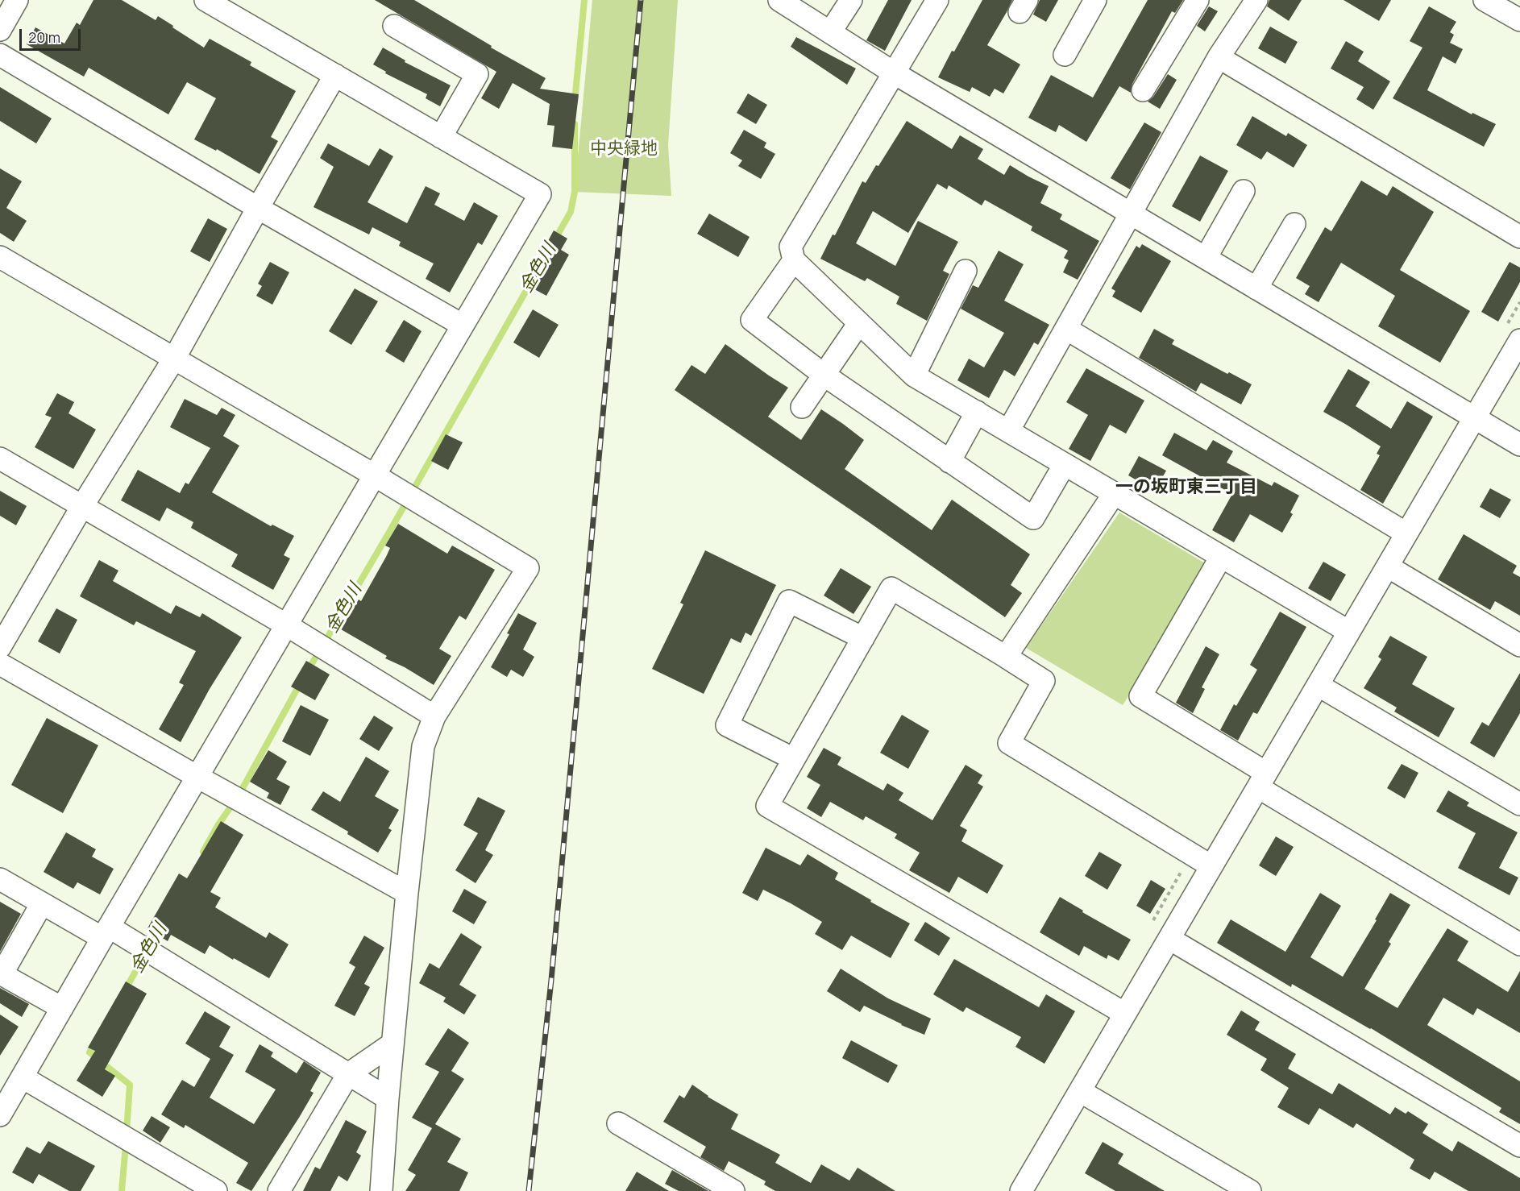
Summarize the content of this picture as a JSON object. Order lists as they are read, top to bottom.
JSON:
{
  "districts": ["一の坂町東三丁目"],
  "water": ["金色川"],
  "parks": ["中央緑地"],
  "scale_bar": "20 m"
}
